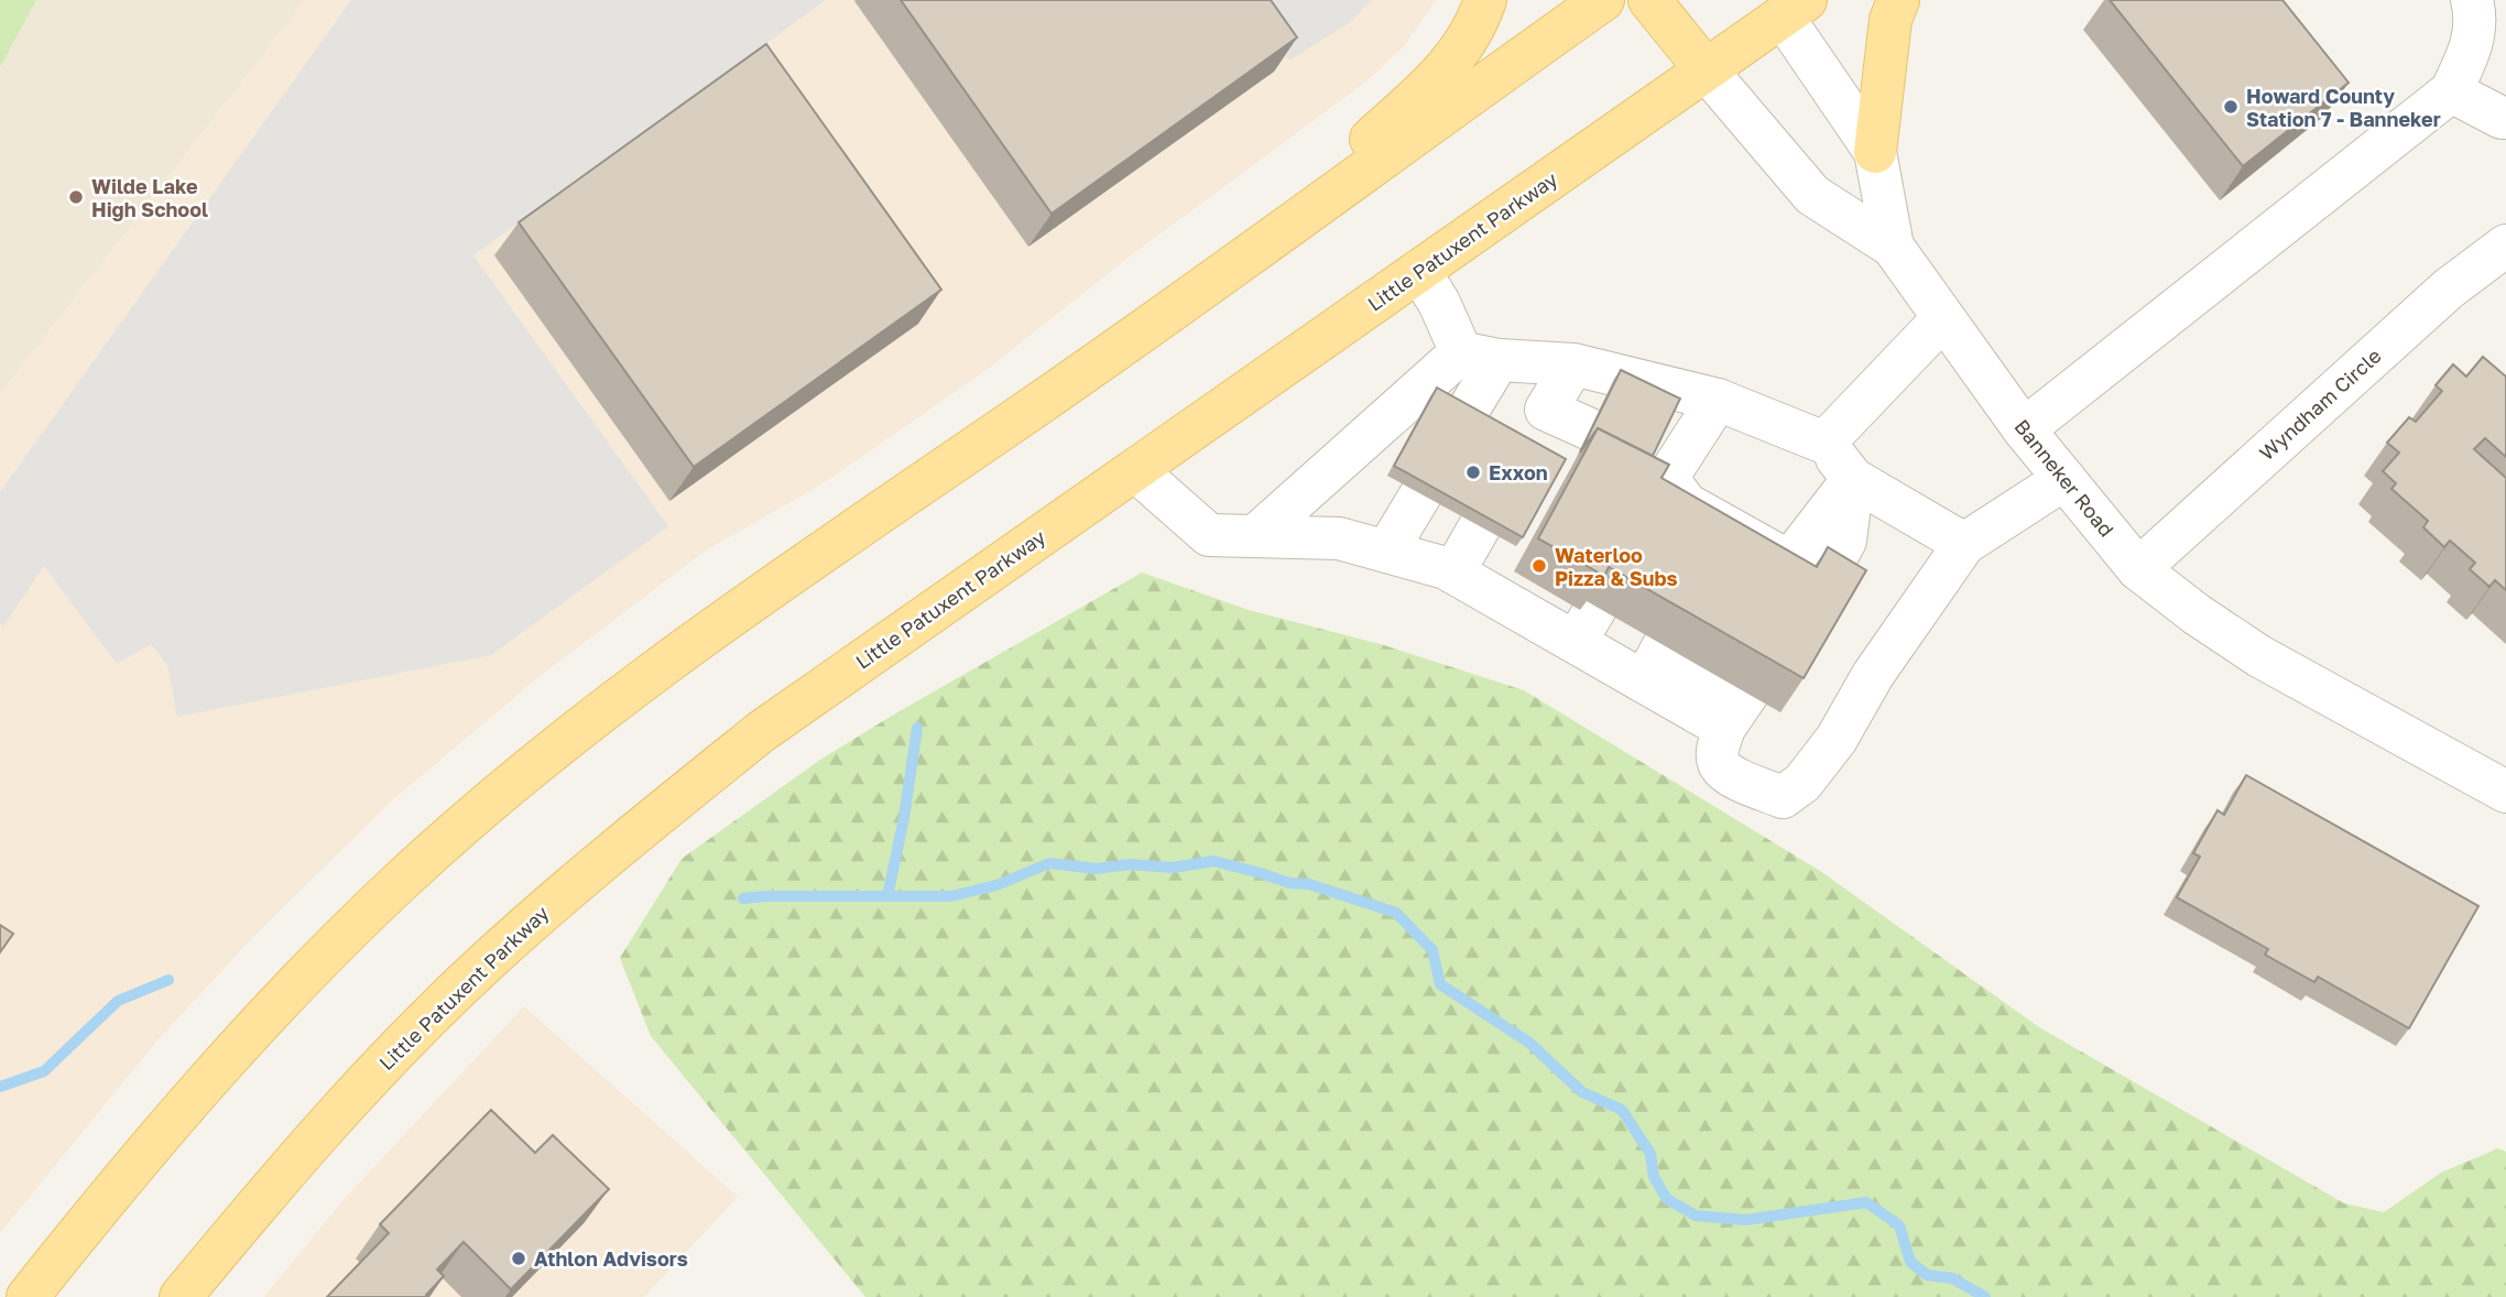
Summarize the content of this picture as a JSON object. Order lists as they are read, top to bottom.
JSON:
{
  "streets": {
    "main road": ["Little Patuxent Parkway"],
    "street": ["Wyndham Circle", "Banneker Road"]
  },
  "crossings": [
    ["Little Patuxent Parkway", "Banneker Road"],
    ["Wyndham Circle", "Banneker Road"]
  ],
  "places": [
    "Howard County Station 7 - Banneker",
    "Wilde Lake High School",
    "Exxon",
    "Waterloo Pizza & Subs",
    "Athlon Advisors"
  ]
}
